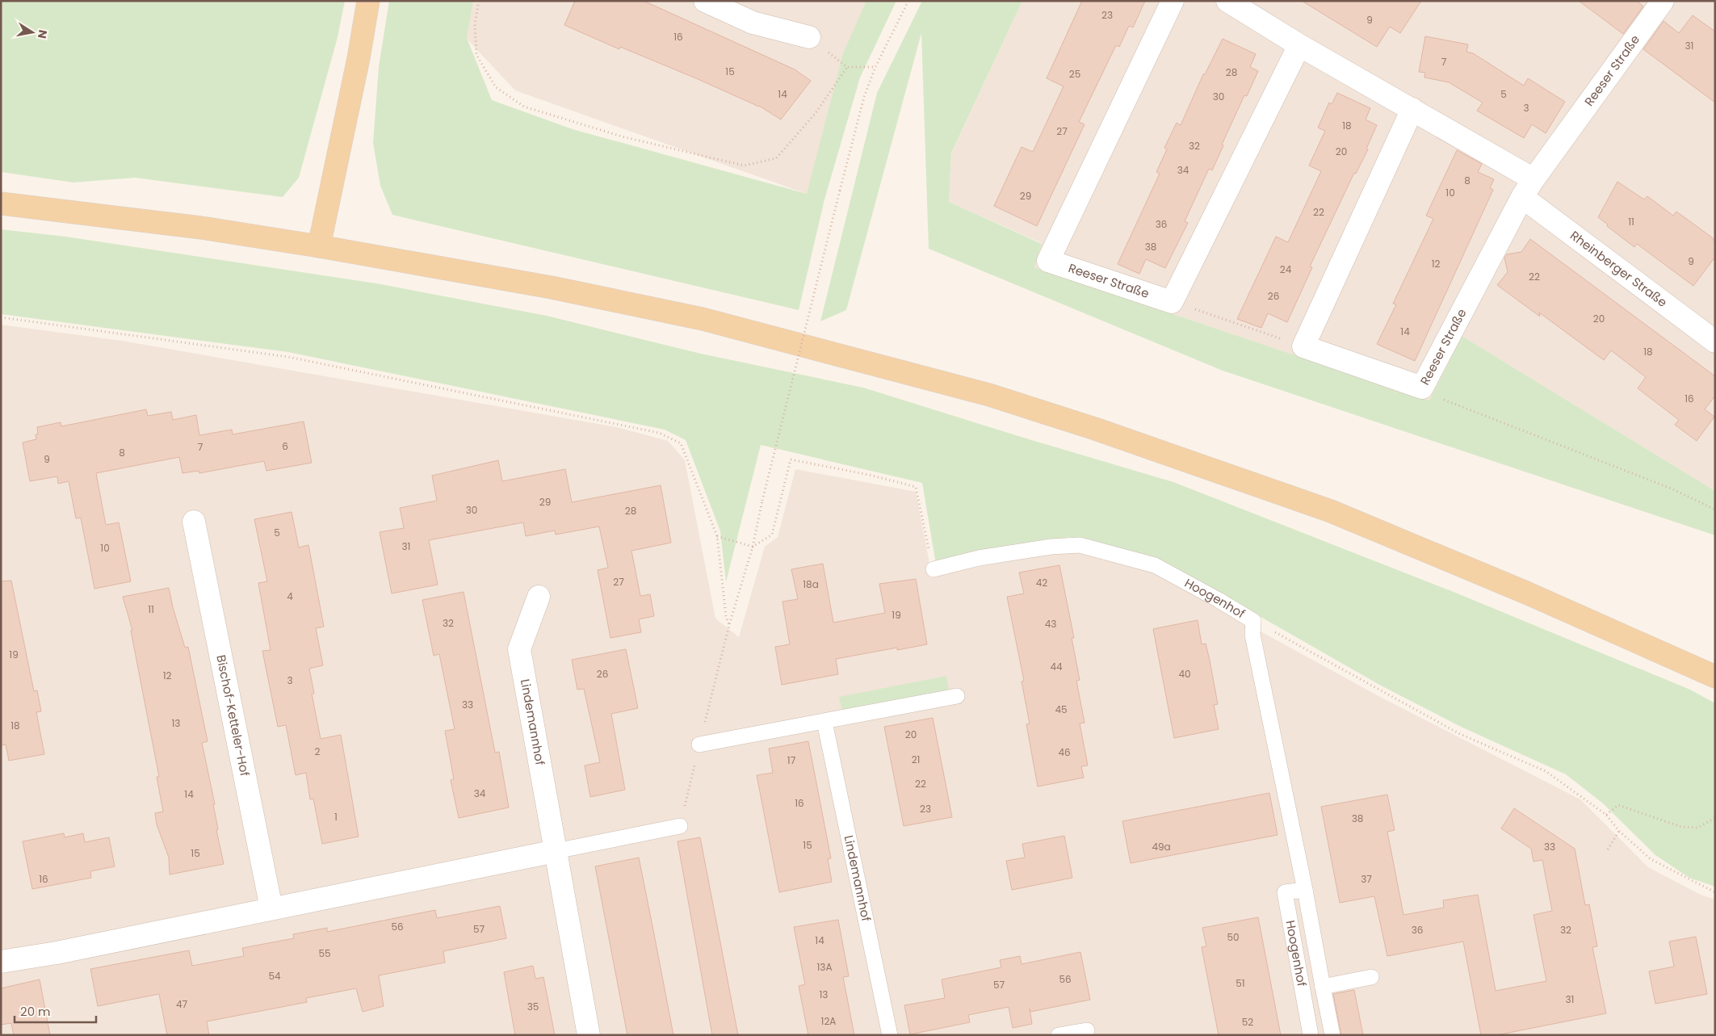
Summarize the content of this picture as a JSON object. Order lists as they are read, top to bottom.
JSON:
{
  "streets": {
    "street": [
      "Reeser Straße",
      "Rheinberger Straße",
      "Bischof-Ketteler-Hof",
      "Lindemannhof"
    ],
    "lane": ["Hoogenhof"]
  },
  "crossings": [
    ["Reeser Straße", "Rheinberger Straße"]
  ],
  "house_numbers": [
    "23",
    "9",
    "16",
    "31",
    "7",
    "15",
    "28",
    "25",
    "14",
    "5",
    "30",
    "3",
    "18",
    "27",
    "32",
    "20",
    "34",
    "8",
    "10",
    "29",
    "22",
    "11",
    "36",
    "38",
    "9",
    "12",
    "24",
    "22",
    "26",
    "20",
    "14",
    "18",
    "16",
    "6",
    "7",
    "8",
    "9",
    "29",
    "30",
    "28",
    "5",
    "31",
    "10",
    "27",
    "42",
    "18a",
    "4",
    "11",
    "19",
    "32",
    "43",
    "19",
    "44",
    "26",
    "40",
    "12",
    "3",
    "33",
    "45",
    "13",
    "18",
    "20",
    "2",
    "46",
    "21",
    "17",
    "22",
    "34",
    "14",
    "16",
    "23",
    "1",
    "38",
    "15",
    "49a",
    "33",
    "15",
    "16",
    "37",
    "56",
    "57",
    "36",
    "32",
    "50",
    "14",
    "55",
    "13A",
    "54",
    "56",
    "51",
    "57",
    "13",
    "31",
    "47",
    "35",
    "12A",
    "52"
  ],
  "scale_bar": "20 m",
  "north": "right"
}
